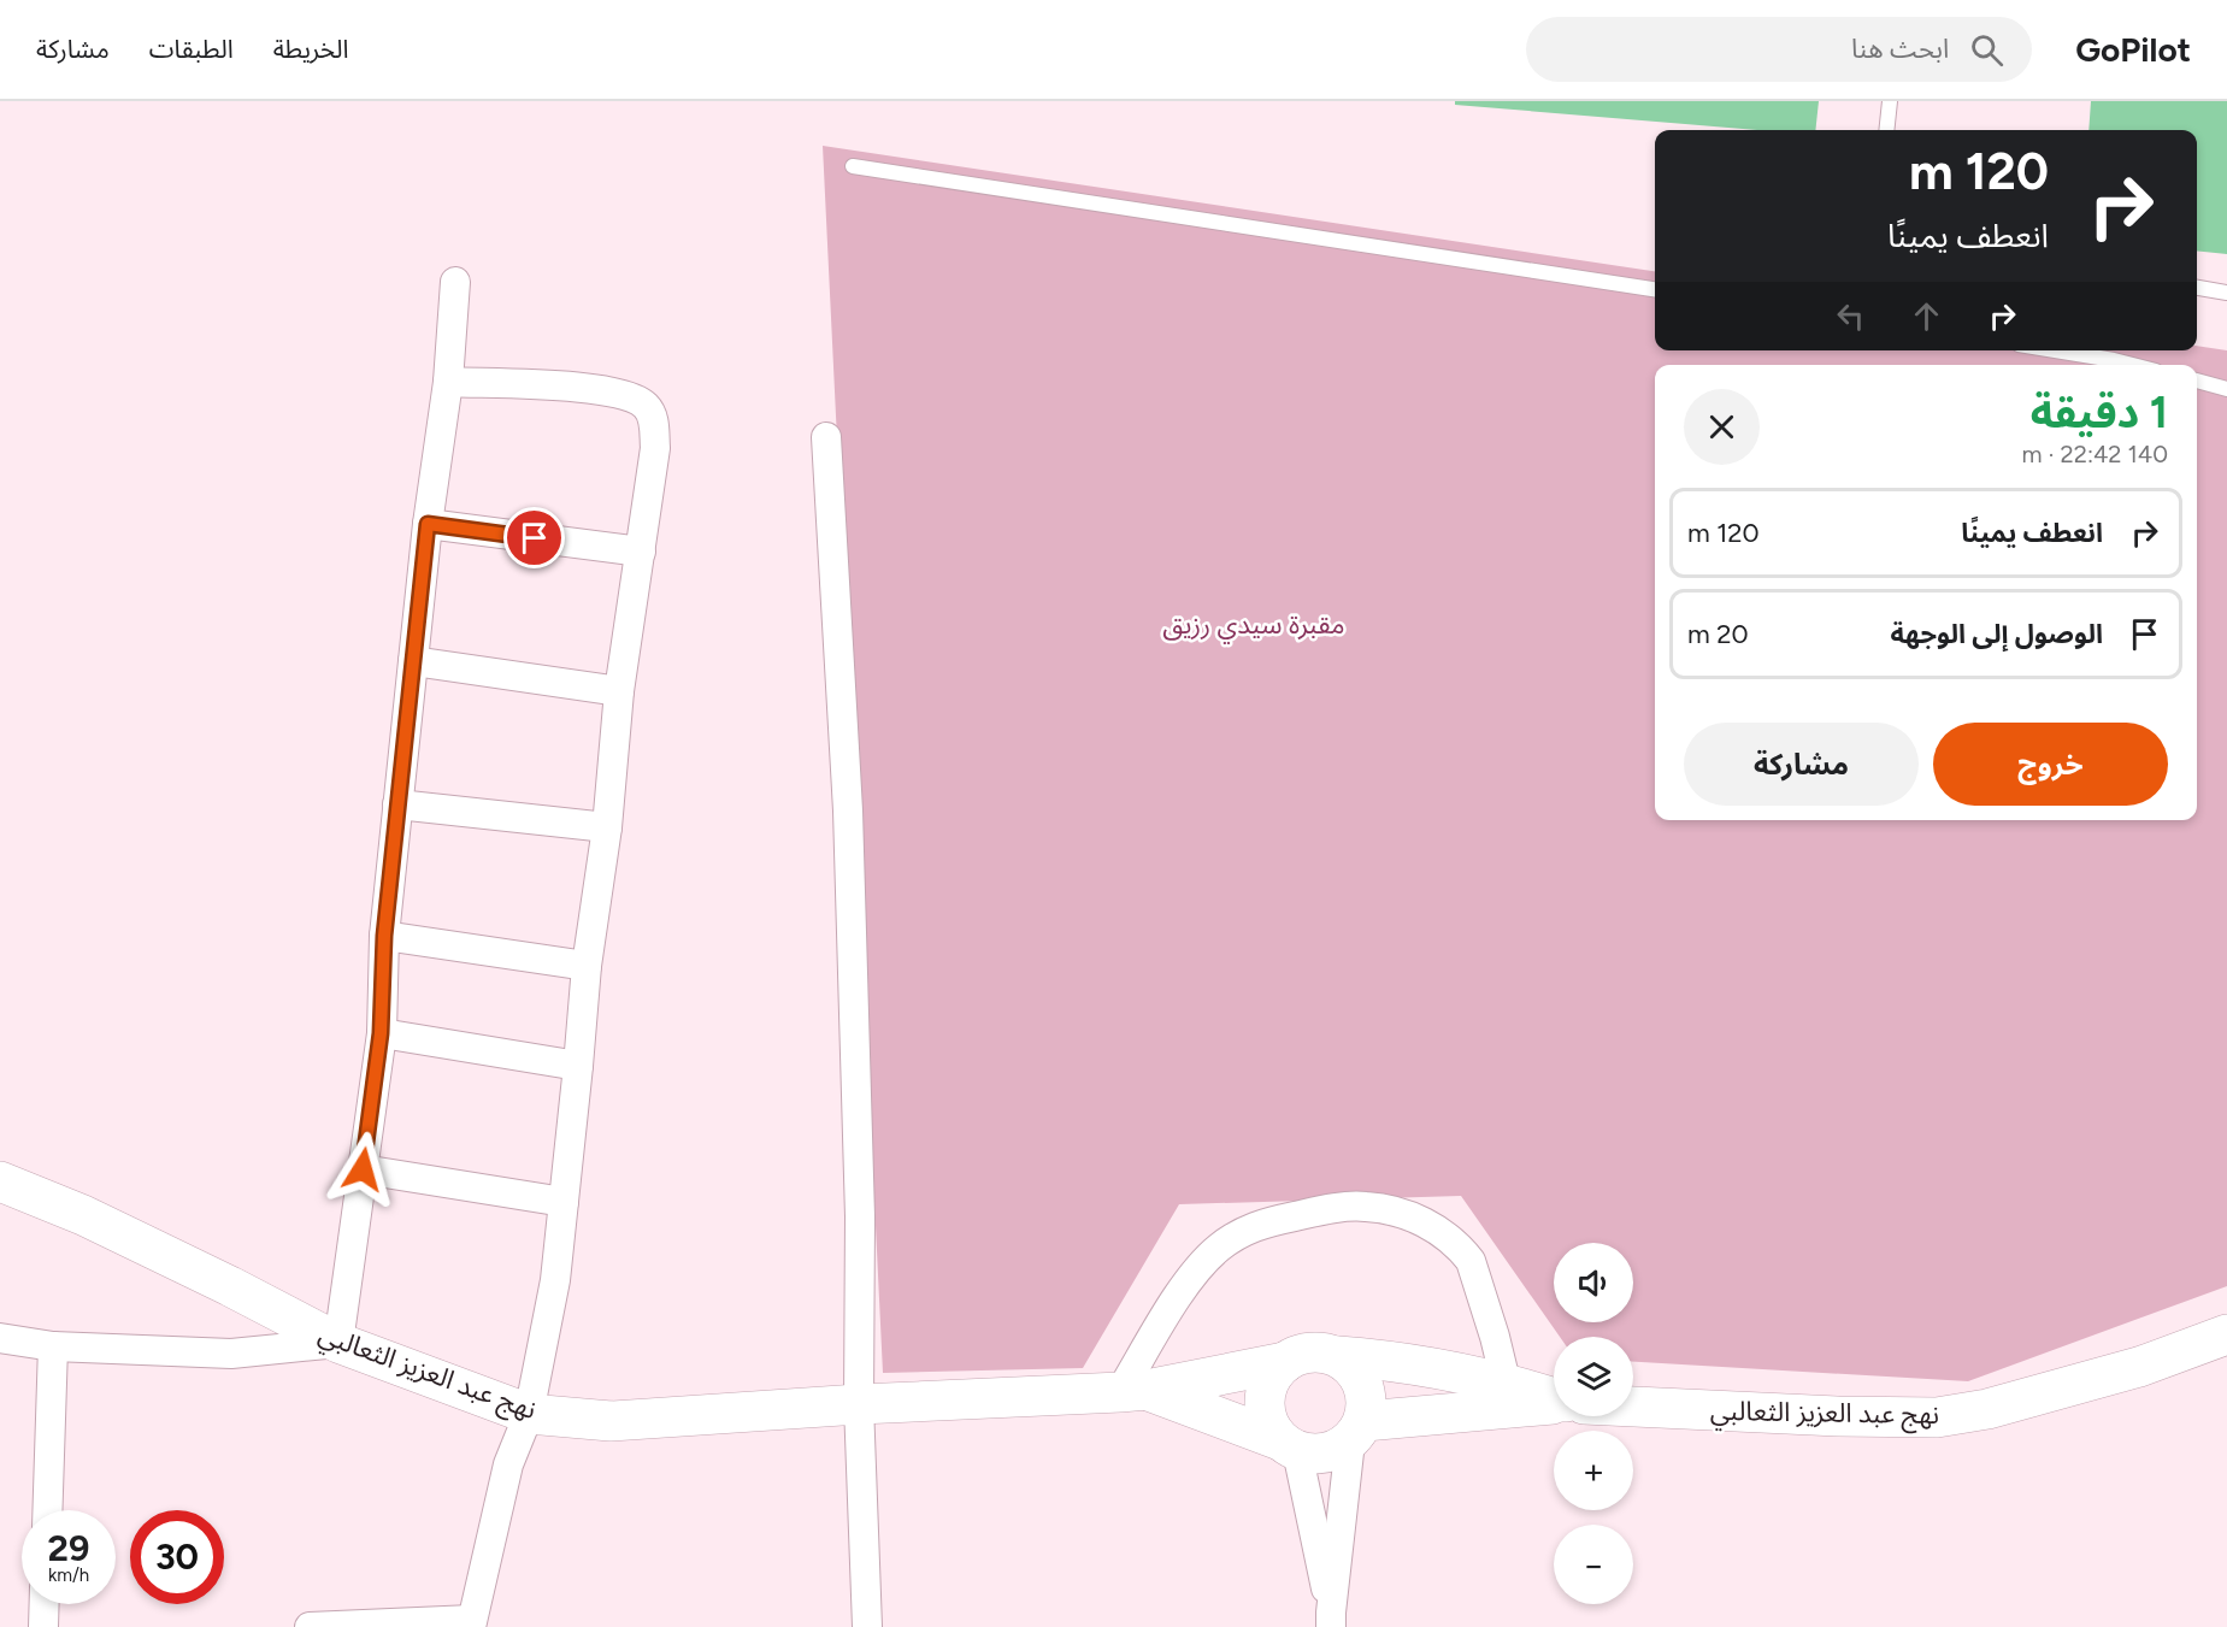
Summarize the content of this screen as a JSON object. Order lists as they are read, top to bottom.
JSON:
{
  "streets": {
    "street": ["نهج عبد العزيز الثعالبي"]
  },
  "parks": ["مقبرة سيدي رزيق"],
  "page": {
    "header": "GoPilot",
    "search": "ابحث هنا",
    "nav": ["الخريطة", "الطبقات", "مشاركة"],
    "turn": ["120 m", "انعطف يمينًا"],
    "heading": ["1 دقيقة", "140 m · 22:42"],
    "list": [
      {
        "name": "انعطف يمينًا",
        "value": "120 m"
      },
      {
        "name": "الوصول إلى الوجهة",
        "value": "20 m"
      }
    ],
    "buttons": ["خروج", "مشاركة"],
    "map_buttons": ["+", "−"],
    "speed": "29 km/h",
    "limit": "30"
  }
}
